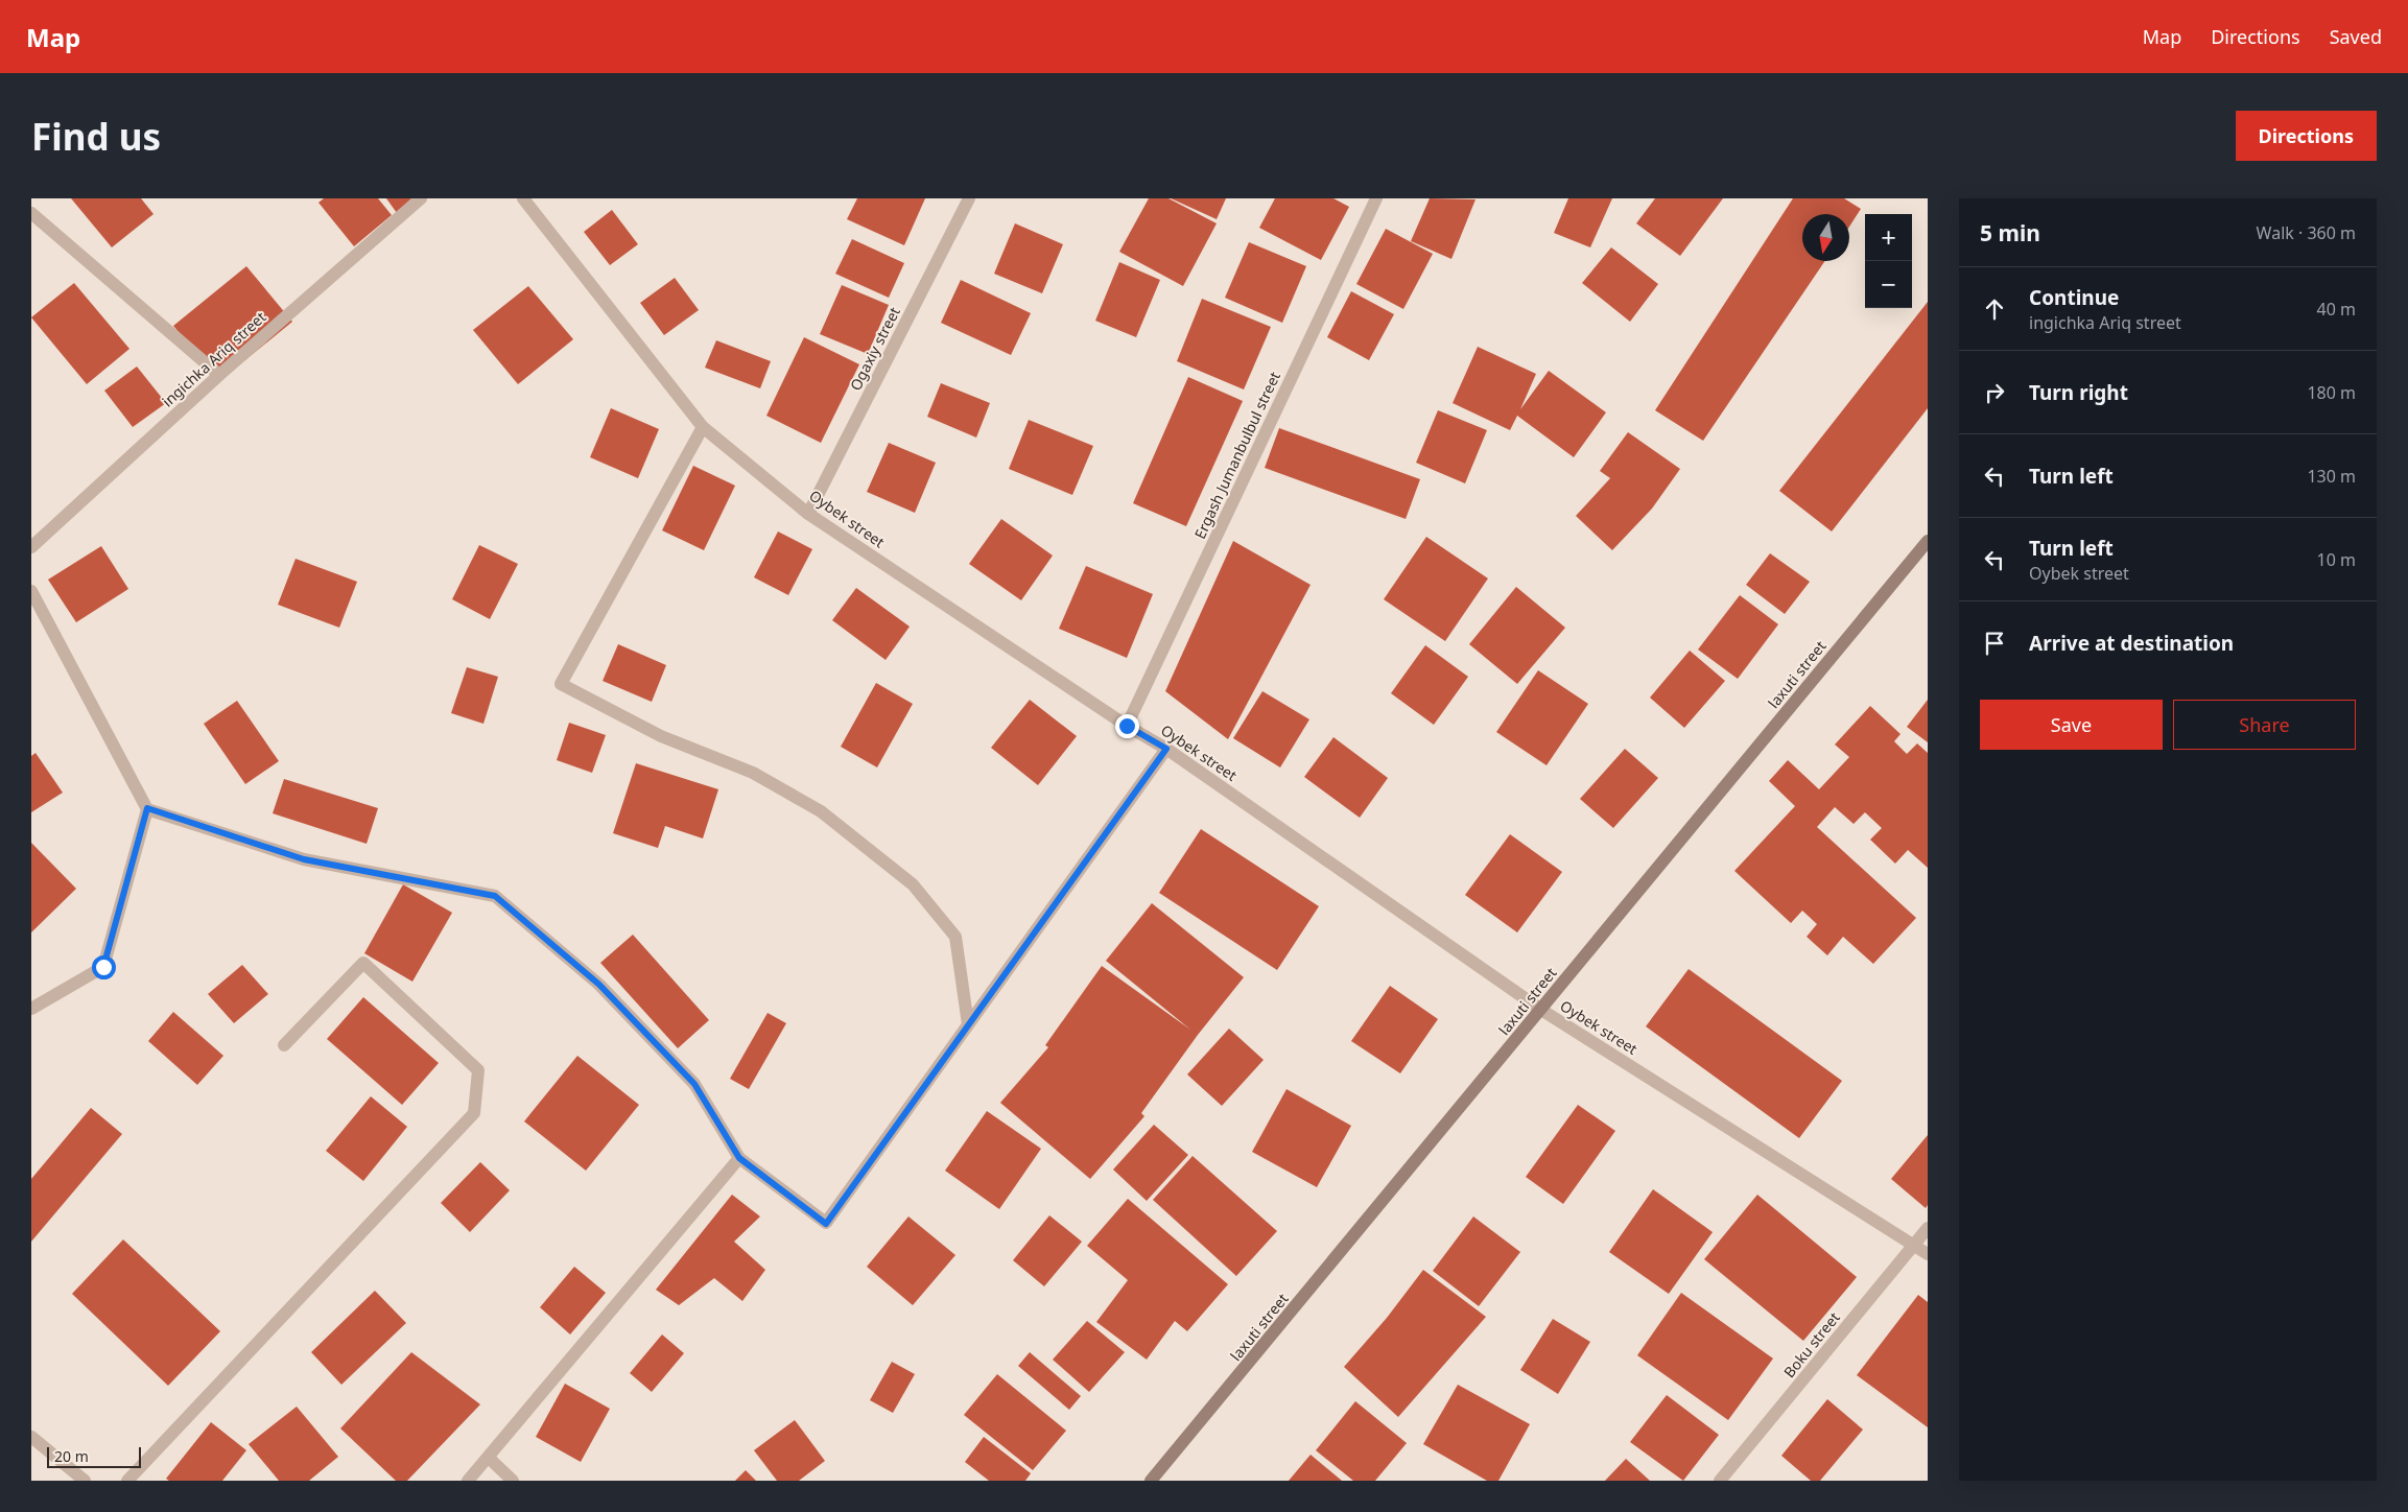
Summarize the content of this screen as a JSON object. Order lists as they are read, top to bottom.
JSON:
{
  "streets": {
    "street": [
      "Ogaxiy street",
      "ingichka Ariq street",
      "Ergash Jumanbulbul street",
      "Oybek street",
      "laxuti street",
      "Boku street"
    ]
  },
  "crossings": [
    ["Ogaxiy street", "Oybek street"],
    ["Ergash Jumanbulbul street", "Oybek street"],
    ["Oybek street", "laxuti street"],
    ["Oybek street", "Boku street"]
  ],
  "scale_bar": "20 m",
  "north": "bottom",
  "page": {
    "header": "Map",
    "nav": ["Map", "Directions", "Saved"],
    "buttons": [
      "Directions",
      ["Save", "Share"]
    ],
    "title": "Find us",
    "heading": ["5 min", "Walk · 360 m"],
    "map_buttons": ["+", "−"],
    "list": [
      ["Continue", "ingichka Ariq street", "40 m"],
      ["Turn right", "180 m"],
      ["Turn left", "130 m"],
      ["Turn left", "Oybek street", "10 m"],
      "Arrive at destination"
    ],
    "scale": "20 m"
  }
}
